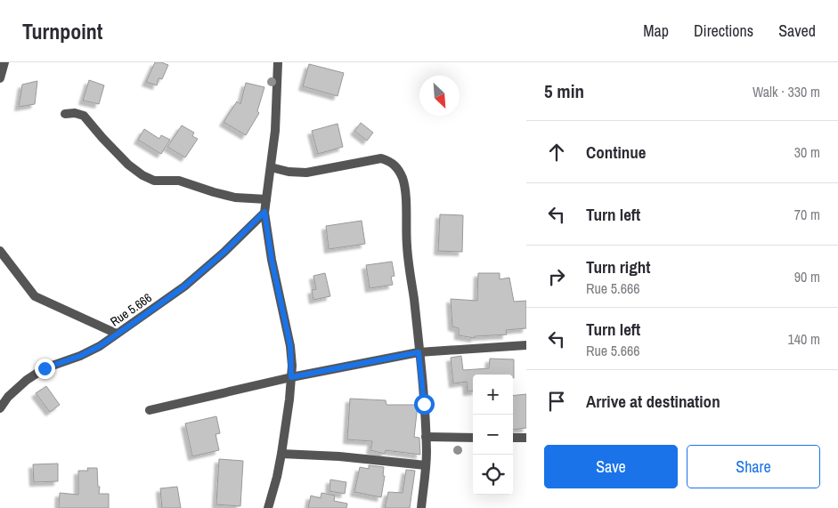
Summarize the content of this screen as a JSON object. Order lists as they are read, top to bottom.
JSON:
{
  "streets": {
    "street": ["Rue 5.666"]
  },
  "north": "bottom right",
  "page": {
    "header": "Turnpoint",
    "nav": ["Map", "Directions", "Saved"],
    "heading": ["5 min", "Walk · 330 m"],
    "list": [
      ["Continue", "30 m"],
      ["Turn left", "70 m"],
      ["Turn right", "Rue 5.666", "90 m"],
      ["Turn left", "Rue 5.666", "140 m"],
      "Arrive at destination"
    ],
    "map_buttons": ["+", "−"],
    "buttons": ["Save", "Share"]
  }
}
